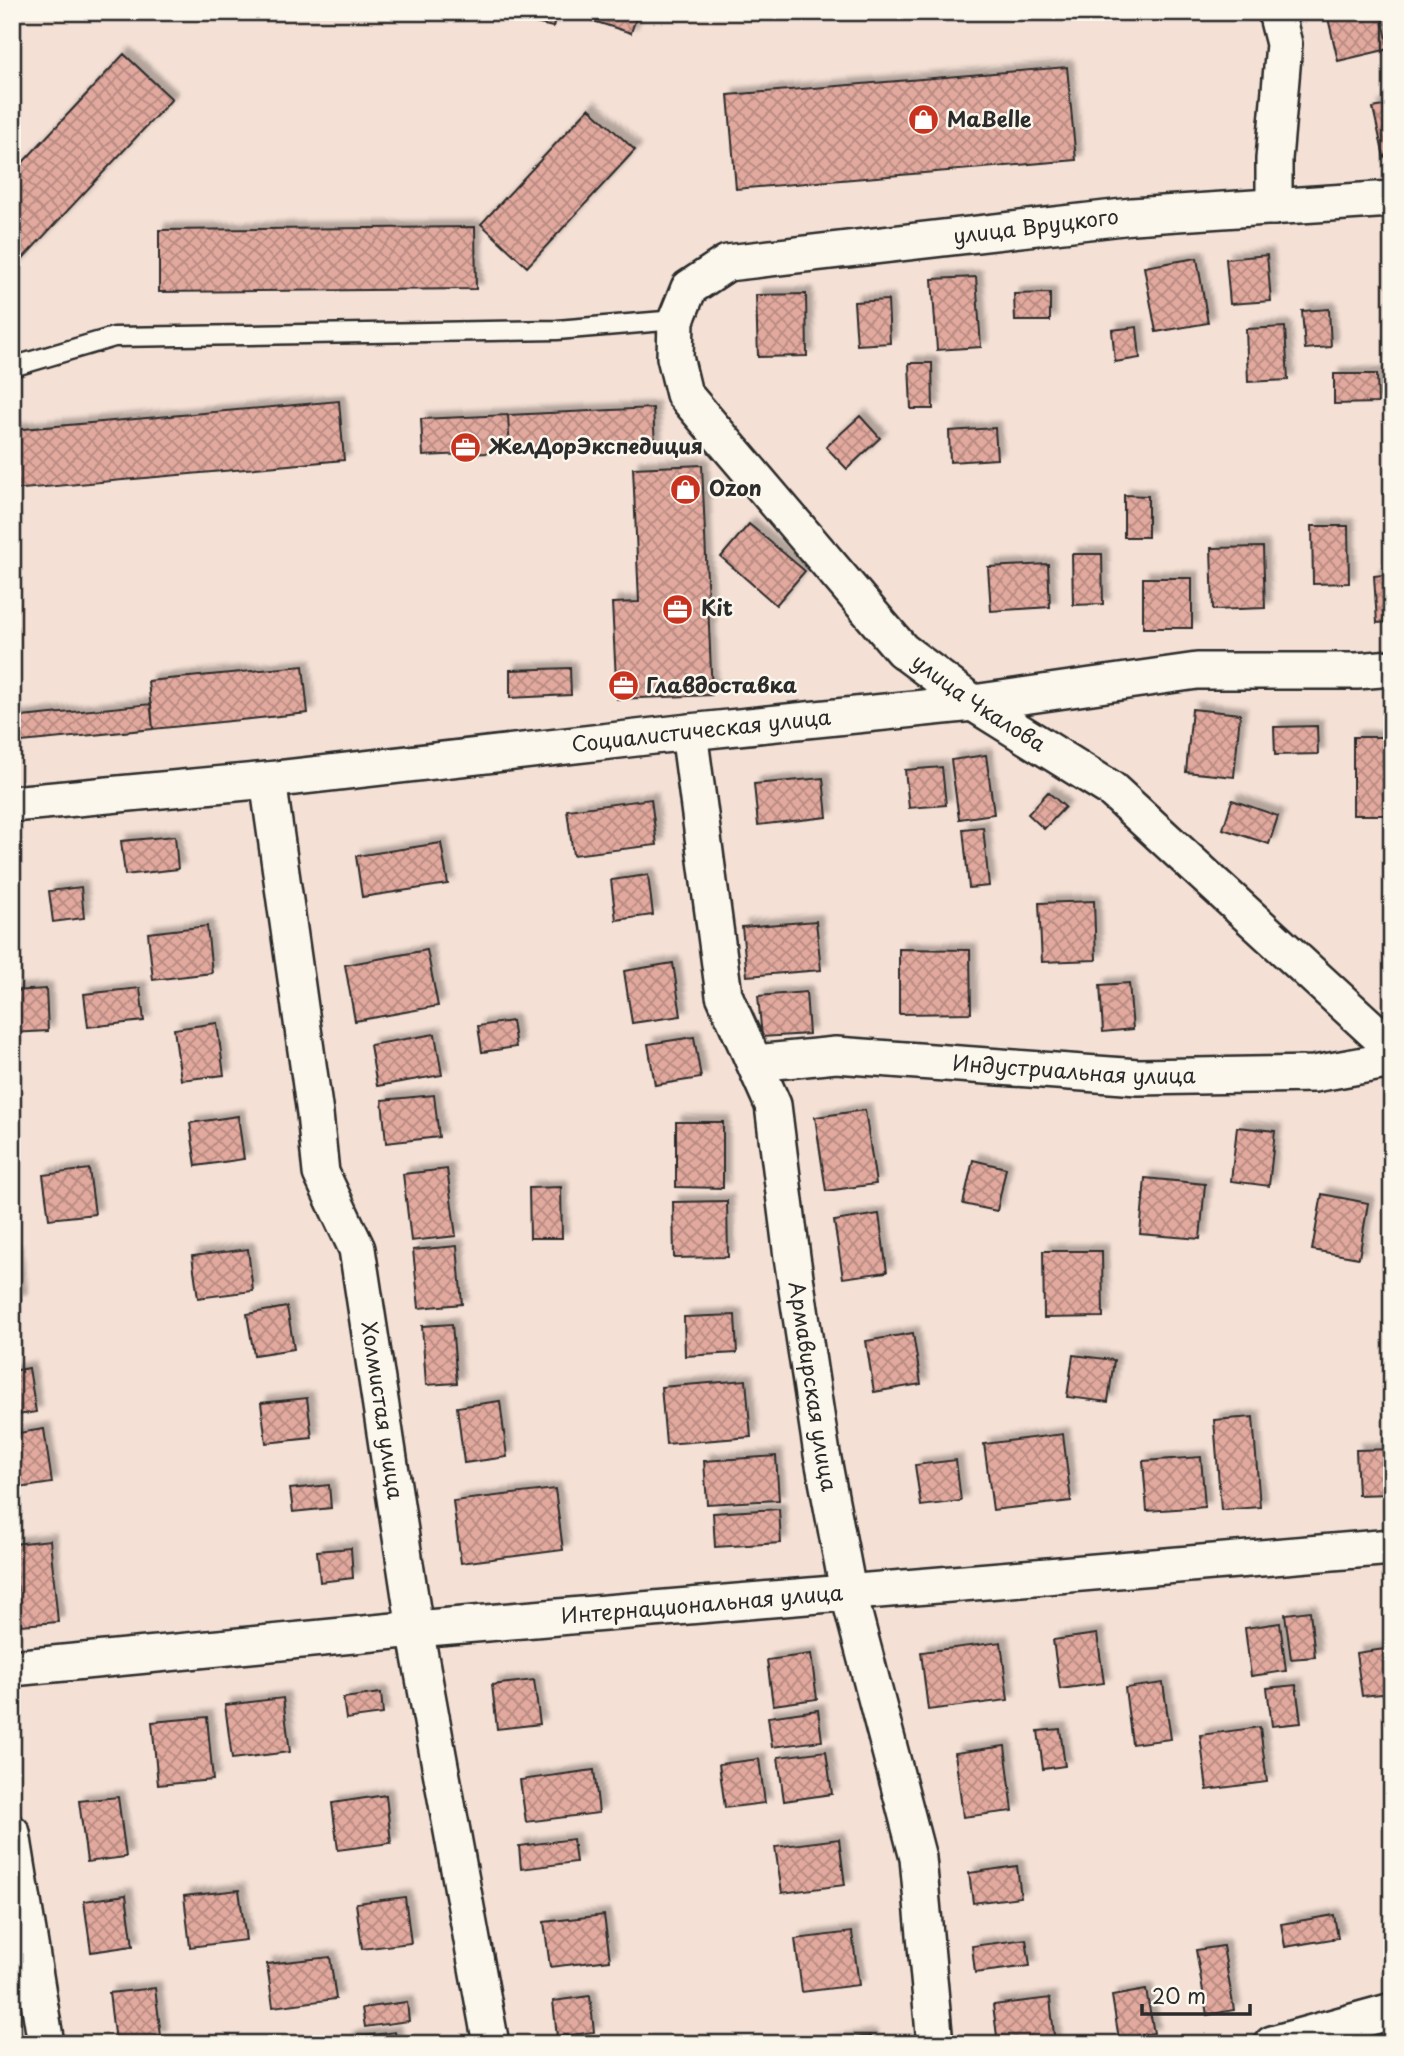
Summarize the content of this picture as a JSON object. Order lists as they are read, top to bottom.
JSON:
{
  "streets": {
    "street": [
      "улица Вруцкого",
      "улица Чкалова",
      "Социалистическая улица",
      "Индустриальная улица",
      "Армавирская улица",
      "Холмистая улица",
      "Интернациональная улица"
    ]
  },
  "crossings": [
    ["улица Вруцкого", "улица Чкалова"],
    ["улица Чкалова", "Социалистическая улица"],
    ["Социалистическая улица", "Армавирская улица"],
    ["Социалистическая улица", "Холмистая улица"],
    ["Индустриальная улица", "Армавирская улица"],
    ["Армавирская улица", "Интернациональная улица"],
    ["Холмистая улица", "Интернациональная улица"]
  ],
  "places": {
    "shop": ["MaBelle", "Ozon"],
    "office": ["ЖелДорЭкспедиция", "Kit", "Главдоставка"]
  },
  "scale_bar": "20 m"
}
